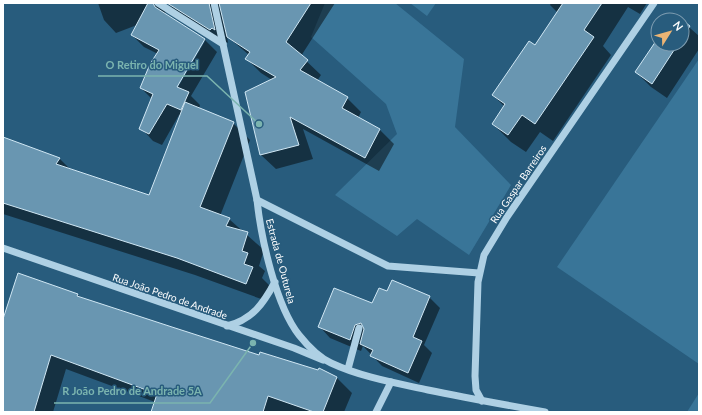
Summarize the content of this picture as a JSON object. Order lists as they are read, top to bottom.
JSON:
{
  "streets": {
    "street": ["Rua Gaspar Barreiros", "Estrada de Outurela", "Rua João Pedro de Andrade"]
  },
  "crossings": [
    ["Rua Gaspar Barreiros", "Estrada de Outurela"],
    ["Estrada de Outurela", "Rua João Pedro de Andrade"]
  ],
  "places": ["O Retiro do Miguel", "R João Pedro de Andrade 5A"],
  "north": "top right"
}
